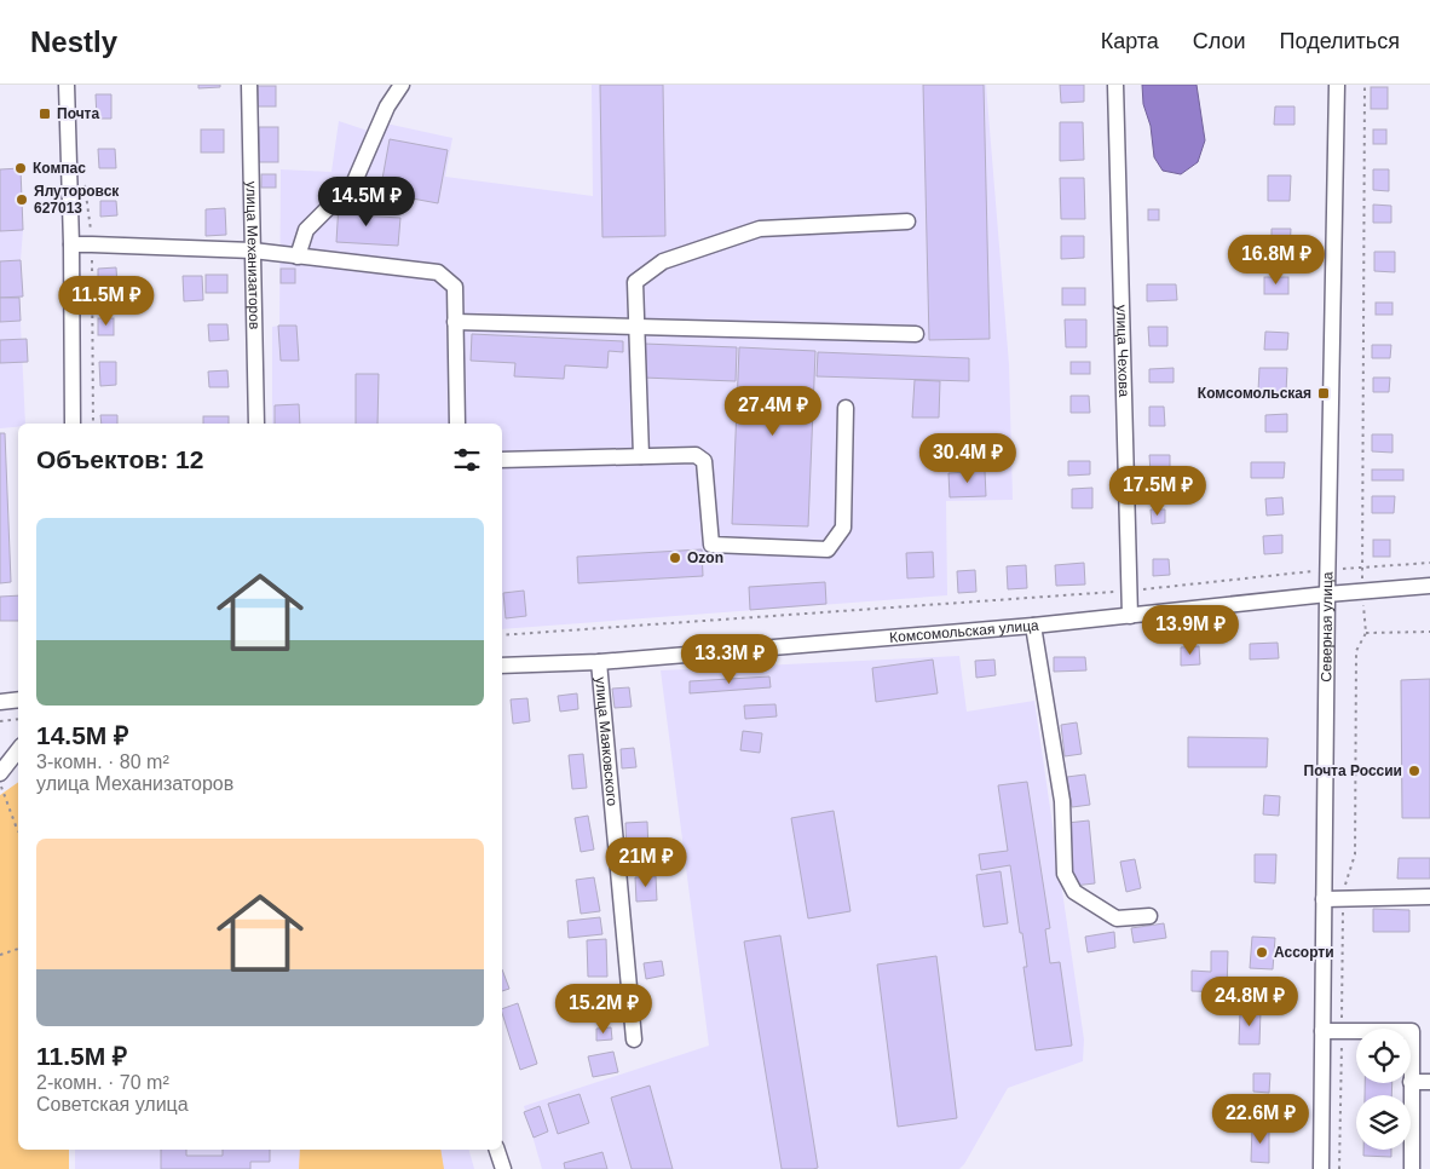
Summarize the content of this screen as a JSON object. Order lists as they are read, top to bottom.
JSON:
{
  "streets": {
    "street": [
      "улица Механизаторов",
      "улица Чехова",
      "Северная улица",
      "Комсомольская улица",
      "улица Маяковского"
    ]
  },
  "crossings": [
    ["улица Чехова", "Комсомольская улица"],
    ["Северная улица", "Комсомольская улица"],
    ["Комсомольская улица", "улица Маяковского"]
  ],
  "places": {
    "transit": ["Почта", "Комсомольская"],
    "other": [
      "Компас",
      "Ялуторовск 627013",
      "Ozon",
      "Почта России",
      "Ассорти"
    ]
  },
  "page": {
    "header": "Nestly",
    "nav": ["Карта", "Слои", "Поделиться"],
    "price": [
      "14.5M ₽",
      "16.8M ₽",
      "11.5M ₽",
      "27.4M ₽",
      "30.4M ₽",
      "17.5M ₽",
      "13.9M ₽",
      "13.3M ₽",
      "21M ₽",
      "24.8M ₽",
      "15.2M ₽",
      "22.6M ₽"
    ],
    "heading": "Объектов: 12",
    "list": [
      {
        "name": "14.5M ₽",
        "note": "3-комн. · 80 m² · улица Механизаторов"
      },
      {
        "name": "11.5M ₽",
        "note": "2-комн. · 70 m² · Советская улица"
      }
    ]
  }
}
